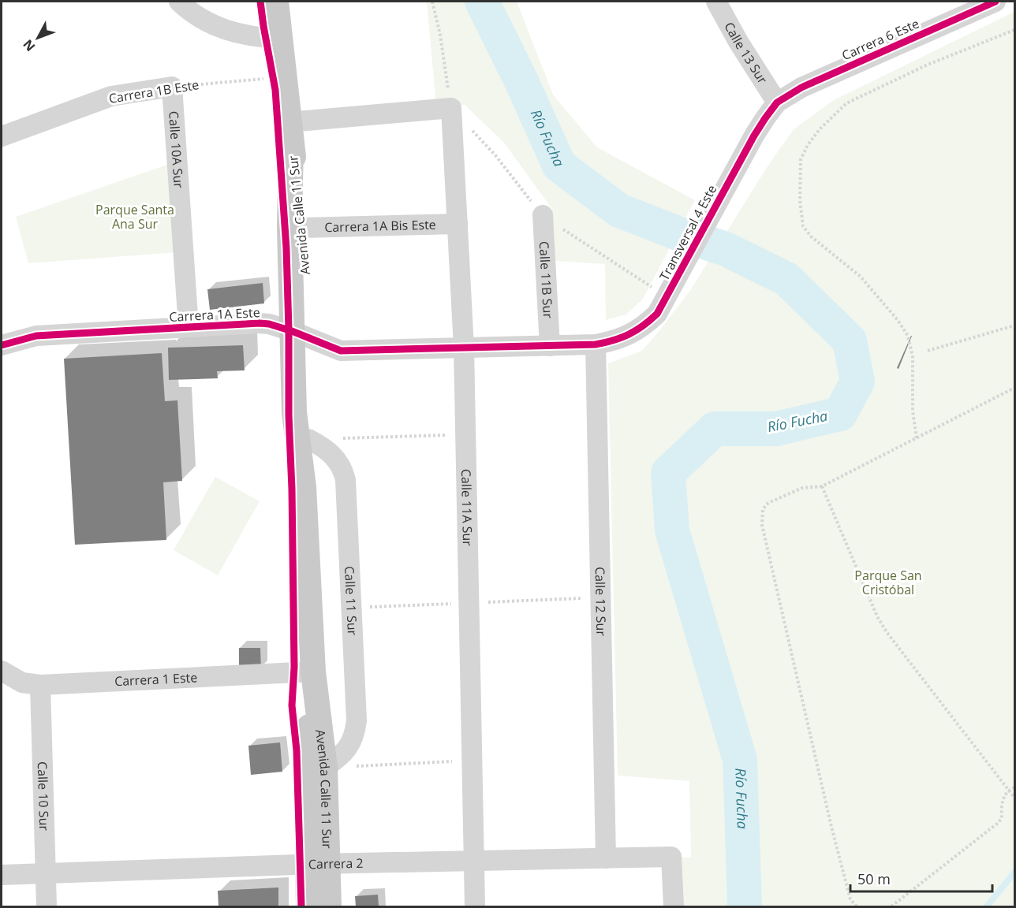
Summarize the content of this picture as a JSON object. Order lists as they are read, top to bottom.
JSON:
{
  "streets": {
    "main road": ["Avenida Calle 11 Sur"],
    "street": [
      "Carrera 6 Este",
      "Calle 13 Sur",
      "Carrera 1B Este",
      "Calle 10A Sur",
      "Carrera 1A Bis Este",
      "Transversal 4 Este",
      "Calle 11B Sur",
      "Carrera 1A Este",
      "Calle 11A Sur",
      "Calle 11 Sur",
      "Calle 12 Sur",
      "Carrera 1 Este",
      "Calle 10 Sur",
      "Carrera 2"
    ]
  },
  "crossings": [
    ["Carrera 6 Este", "Calle 13 Sur"],
    ["Carrera 6 Este", "Transversal 4 Este"],
    ["Calle 13 Sur", "Transversal 4 Este"],
    ["Carrera 1B Este", "Calle 10A Sur"],
    ["Carrera 1B Este", "Avenida Calle 11 Sur"],
    ["Calle 10A Sur", "Carrera 1A Este"],
    ["Avenida Calle 11 Sur", "Carrera 1A Bis Este"],
    ["Avenida Calle 11 Sur", "Carrera 1A Este"],
    ["Avenida Calle 11 Sur", "Calle 11 Sur"],
    ["Avenida Calle 11 Sur", "Carrera 1 Este"],
    ["Avenida Calle 11 Sur", "Carrera 2"],
    ["Carrera 1A Bis Este", "Calle 11A Sur"],
    ["Transversal 4 Este", "Carrera 1A Este"],
    ["Transversal 4 Este", "Calle 12 Sur"],
    ["Calle 11B Sur", "Carrera 1A Este"],
    ["Carrera 1A Este", "Calle 11A Sur"],
    ["Carrera 1A Este", "Calle 12 Sur"],
    ["Calle 11A Sur", "Carrera 2"],
    ["Calle 12 Sur", "Carrera 2"],
    ["Carrera 1 Este", "Calle 10 Sur"],
    ["Calle 10 Sur", "Carrera 2"]
  ],
  "water": ["Río Fucha"],
  "parks": ["Parque Santa Ana Sur", "Parque San Cristóbal"],
  "scale_bar": "50 m",
  "north": "bottom left"
}
